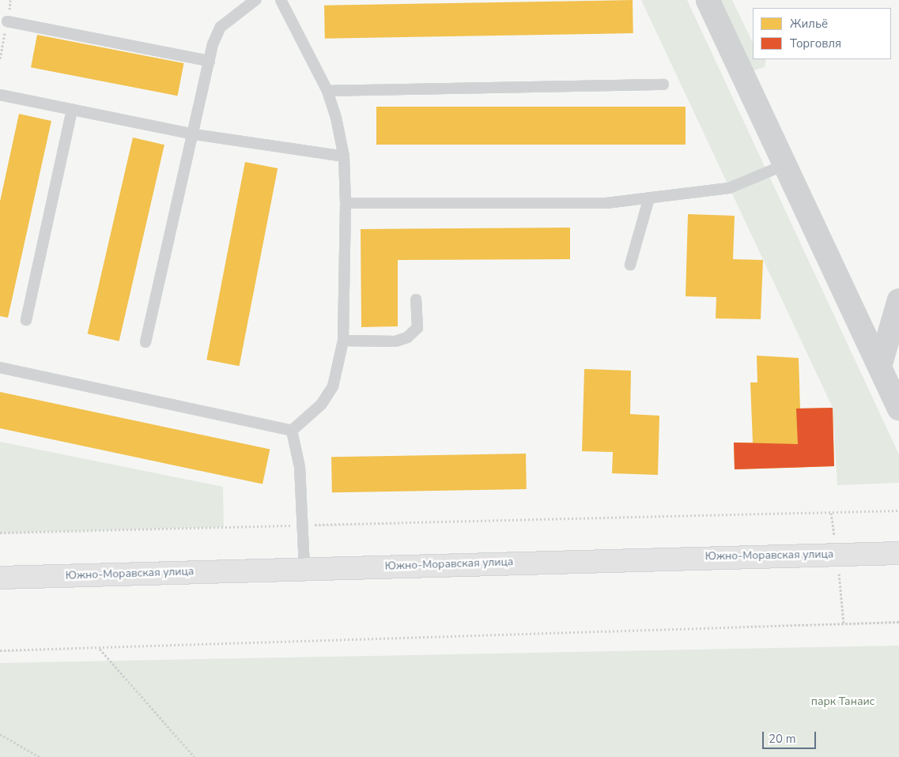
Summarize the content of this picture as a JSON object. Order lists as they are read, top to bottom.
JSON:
{
  "streets": {
    "main road": ["Южно-Моравская улица"]
  },
  "parks": ["парк Танаис"],
  "legend": ["Жильё", "Торговля"],
  "scale_bar": "20 m"
}
